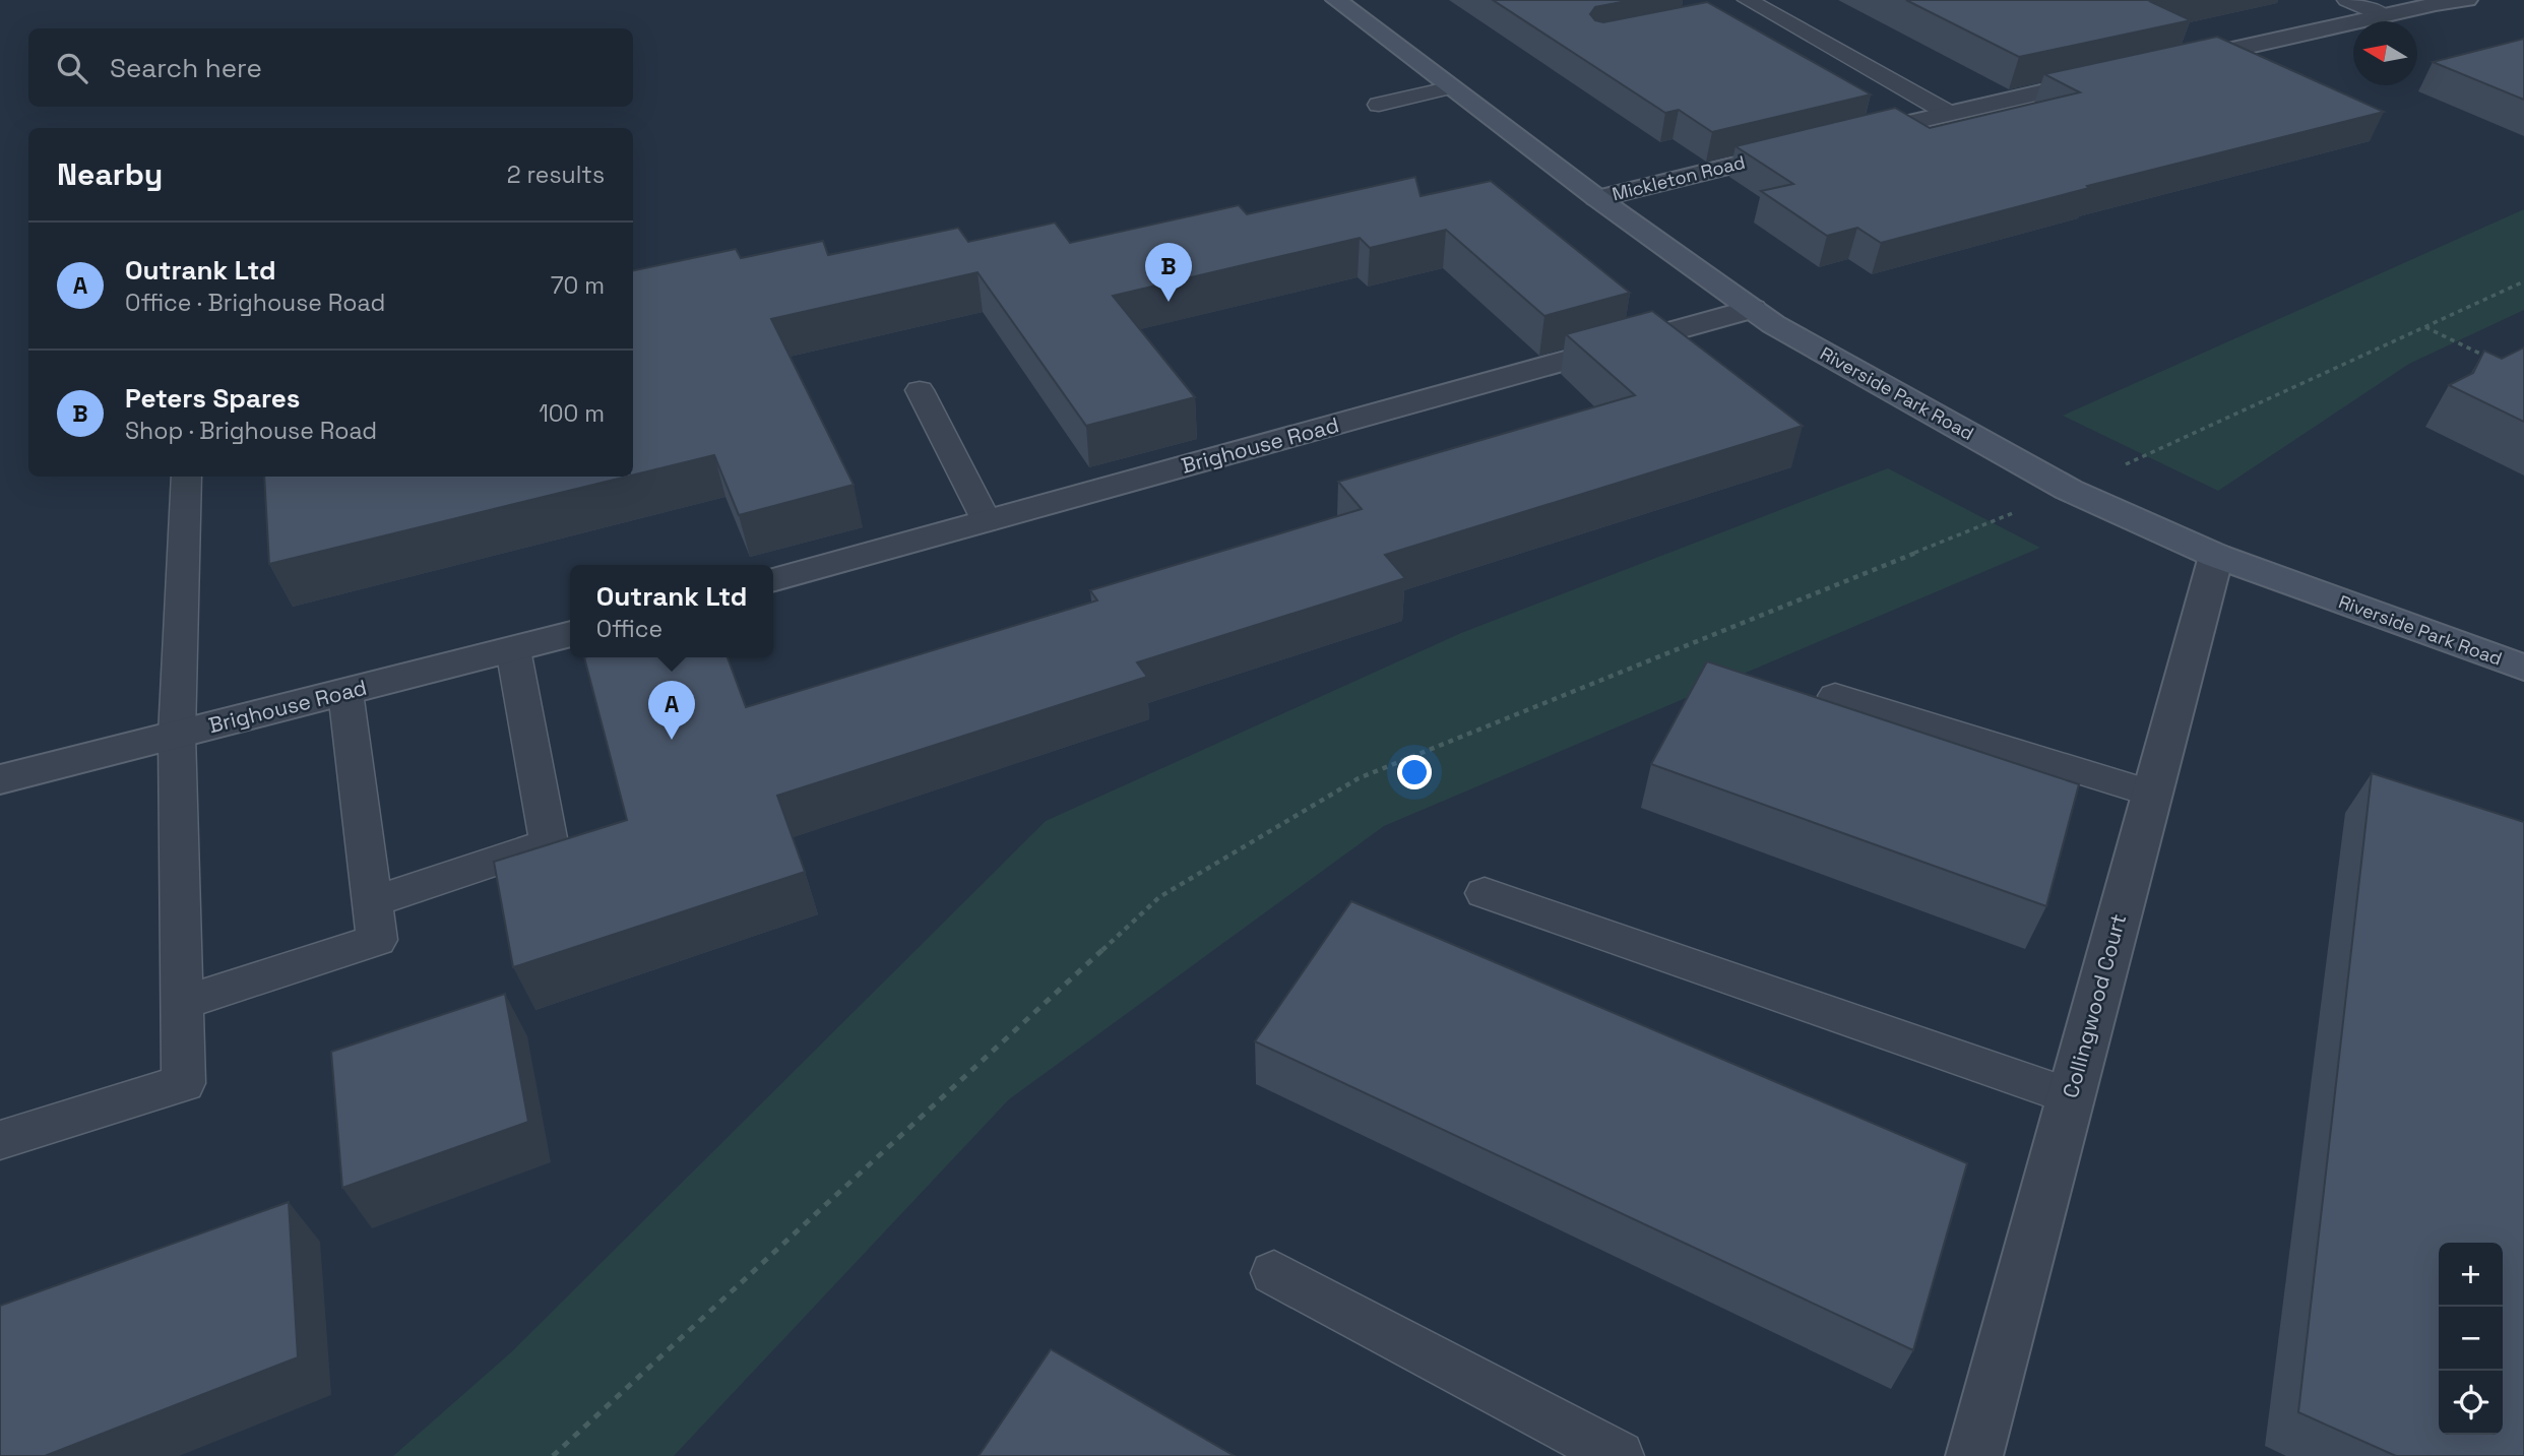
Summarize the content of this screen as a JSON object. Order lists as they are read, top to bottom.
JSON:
{
  "streets": {
    "street": [
      "Mickleton Road",
      "Riverside Park Road",
      "Brighouse Road",
      "Collingwood Court"
    ]
  },
  "crossings": [
    ["Mickleton Road", "Riverside Park Road"],
    ["Riverside Park Road", "Brighouse Road"],
    ["Riverside Park Road", "Collingwood Court"]
  ],
  "north": "left",
  "page": {
    "search": "Search here",
    "heading": ["Nearby", "2 results"],
    "list": [
      {
        "mark": "A",
        "name": "Outrank Ltd",
        "note": "Office · Brighouse Road",
        "value": "70 m"
      },
      {
        "mark": "B",
        "name": "Peters Spares",
        "note": "Shop · Brighouse Road",
        "value": "100 m"
      }
    ],
    "pins": ["B", "A"],
    "popup": ["Outrank Ltd", "Office"],
    "map_buttons": ["+", "−"]
  }
}
